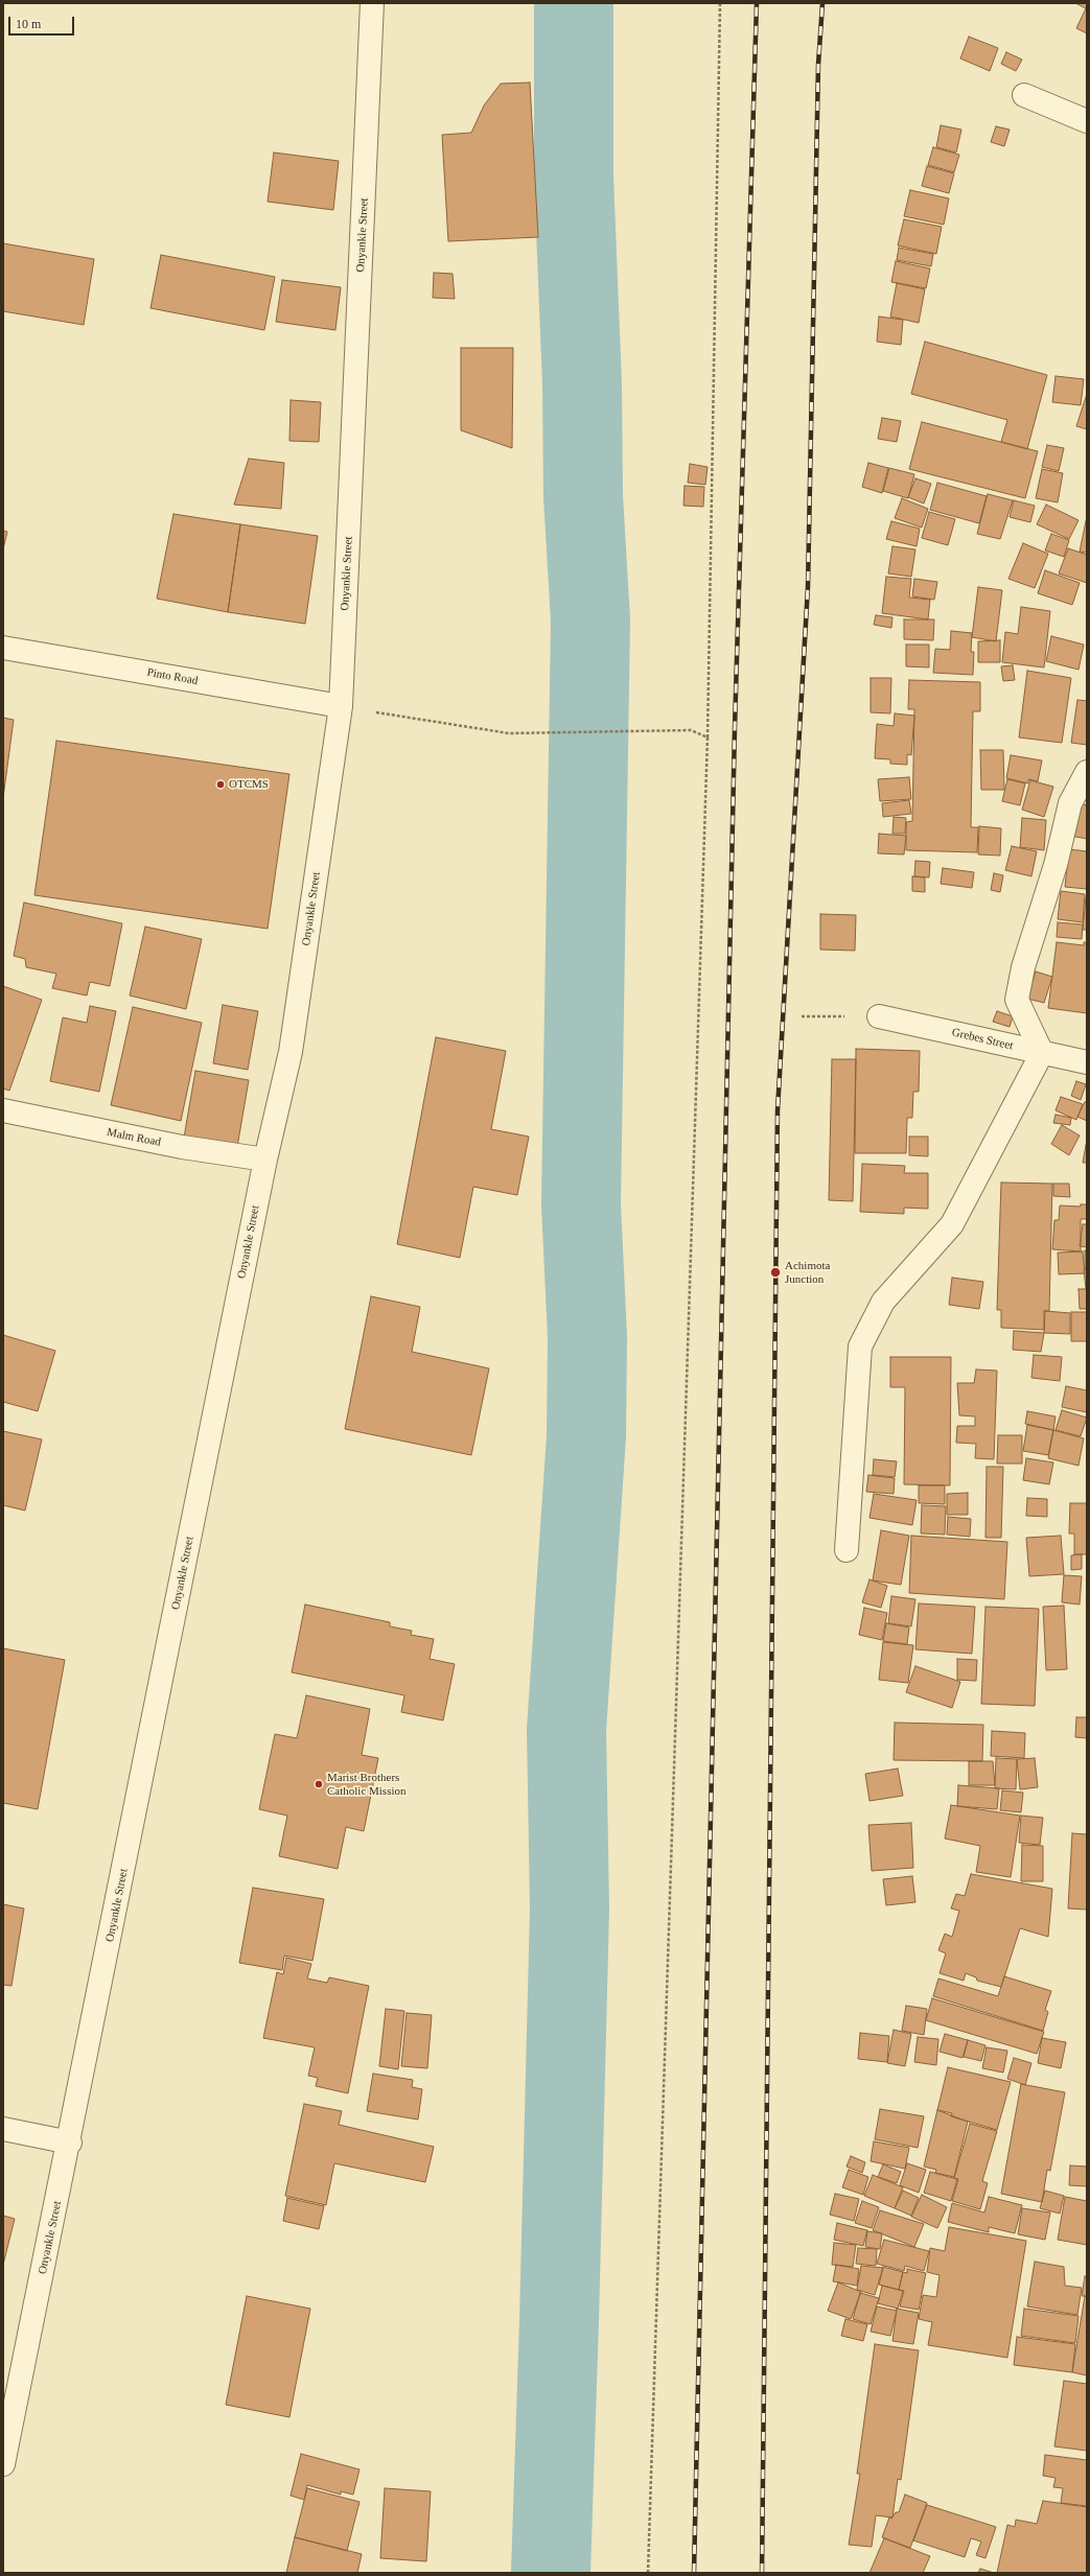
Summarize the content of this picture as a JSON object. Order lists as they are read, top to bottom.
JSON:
{
  "streets": {
    "street": [
      "Onyankle Street",
      "Pinto Road",
      "Grebes Street",
      "Malm Road"
    ]
  },
  "crossings": [
    ["Onyankle Street", "Pinto Road"],
    ["Onyankle Street", "Malm Road"]
  ],
  "places": ["OTCMS", "Achimota Junction", "Marist Brothers Catholic Mission"],
  "scale_bar": "10 m"
}
